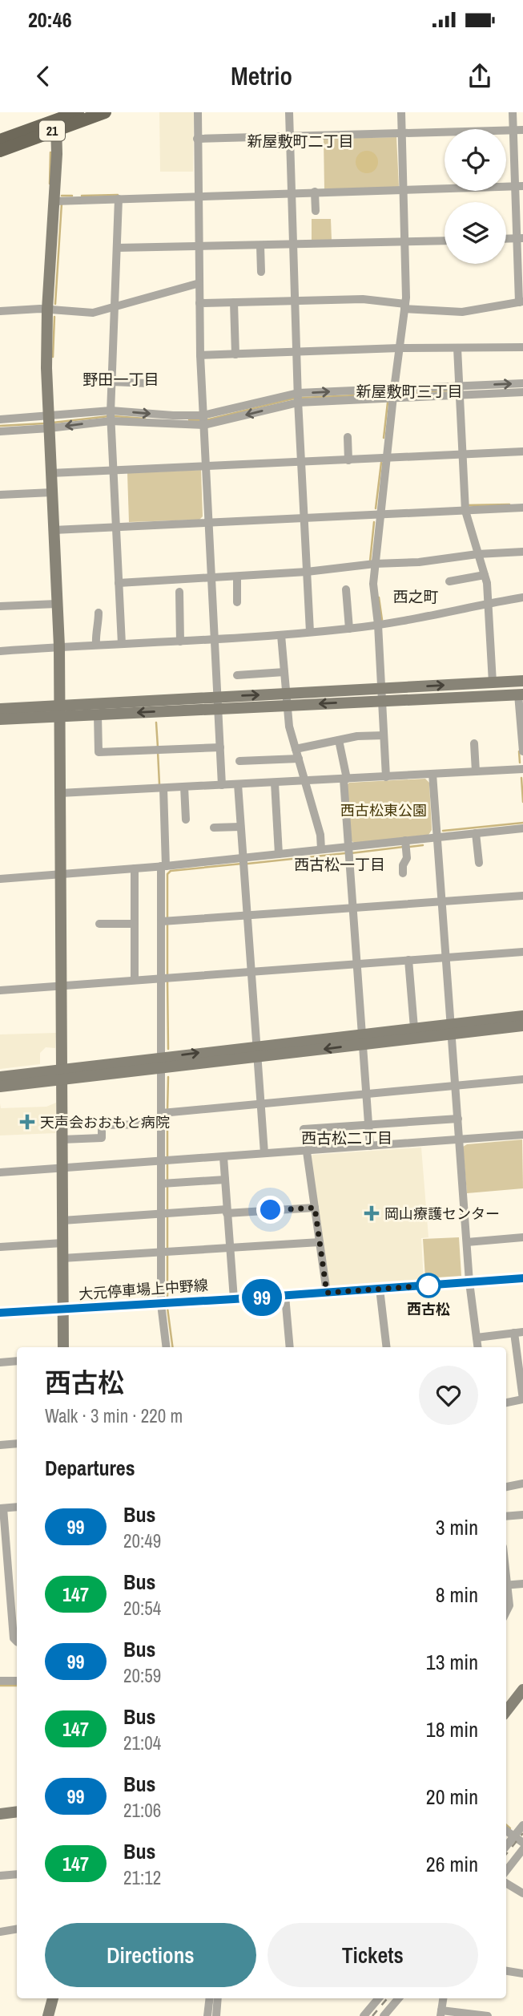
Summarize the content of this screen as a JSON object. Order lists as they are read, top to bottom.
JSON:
{
  "streets": {
    "main road": ["21"],
    "street": ["大元停車場上中野線"]
  },
  "districts": [
    "新屋敷町二丁目",
    "野田一丁目",
    "新屋敷町三丁目",
    "西之町",
    "西古松一丁目",
    "西古松二丁目"
  ],
  "parks": ["西古松東公園"],
  "places": {
    "health": ["天声会おおもと病院", "岡山療護センター"],
    "other": ["西古松"]
  },
  "lines": ["bus line 99"],
  "page": {
    "status": "20:46",
    "header": "Metrio",
    "on_map": "99",
    "heading": [
      ["西古松", "Walk · 3 min · 220 m"],
      "Departures"
    ],
    "list": [
      {
        "mark": "99",
        "name": "Bus",
        "note": "20:49",
        "value": "3 min"
      },
      {
        "mark": "147",
        "name": "Bus",
        "note": "20:54",
        "value": "8 min"
      },
      {
        "mark": "99",
        "name": "Bus",
        "note": "20:59",
        "value": "13 min"
      },
      {
        "mark": "147",
        "name": "Bus",
        "note": "21:04",
        "value": "18 min"
      },
      {
        "mark": "99",
        "name": "Bus",
        "note": "21:06",
        "value": "20 min"
      },
      {
        "mark": "147",
        "name": "Bus",
        "note": "21:12",
        "value": "26 min"
      }
    ],
    "buttons": ["Directions", "Tickets"]
  }
}
